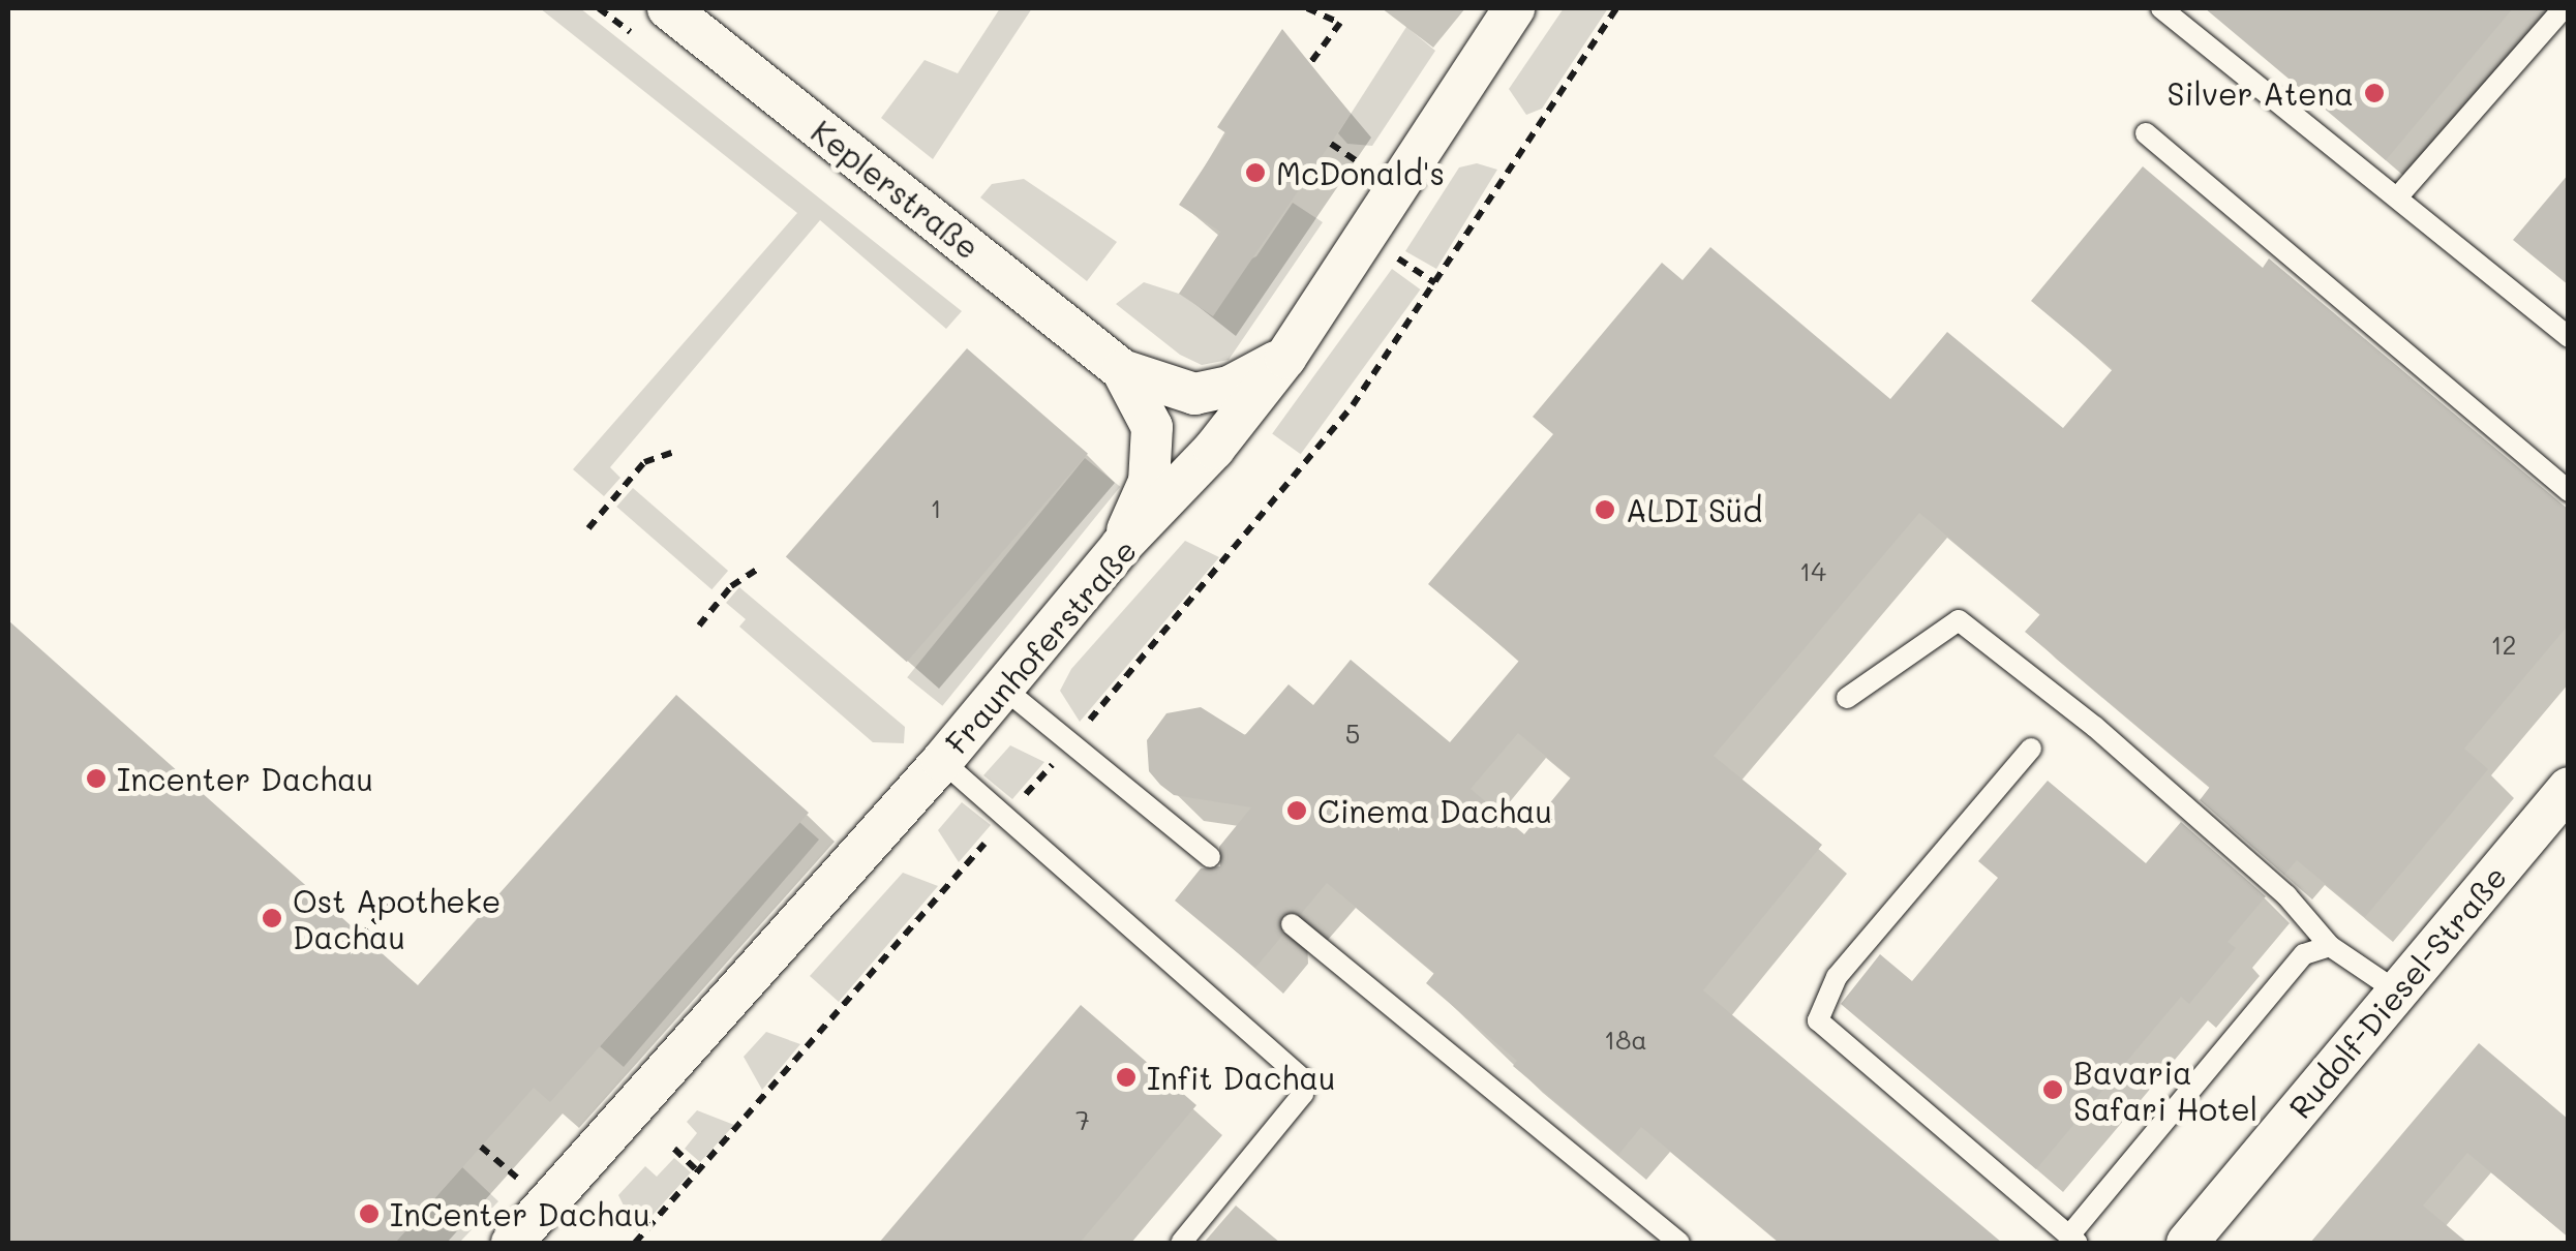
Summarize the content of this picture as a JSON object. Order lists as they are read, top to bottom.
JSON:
{
  "streets": {
    "street": ["Keplerstraße", "Fraunhoferstraße", "Rudolf-Diesel-Straße"]
  },
  "crossings": [
    ["Keplerstraße", "Fraunhoferstraße"]
  ],
  "places": [
    "Silver Atena",
    "McDonald's",
    "ALDI Süd",
    "Incenter Dachau",
    "Cinema Dachau",
    "Ost Apotheke Dachau",
    "Infit Dachau",
    "Bavaria Safari Hotel",
    "InCenter Dachau"
  ],
  "house_numbers": [
    "1",
    "14",
    "12",
    "5",
    "18a",
    "7"
  ]
}
